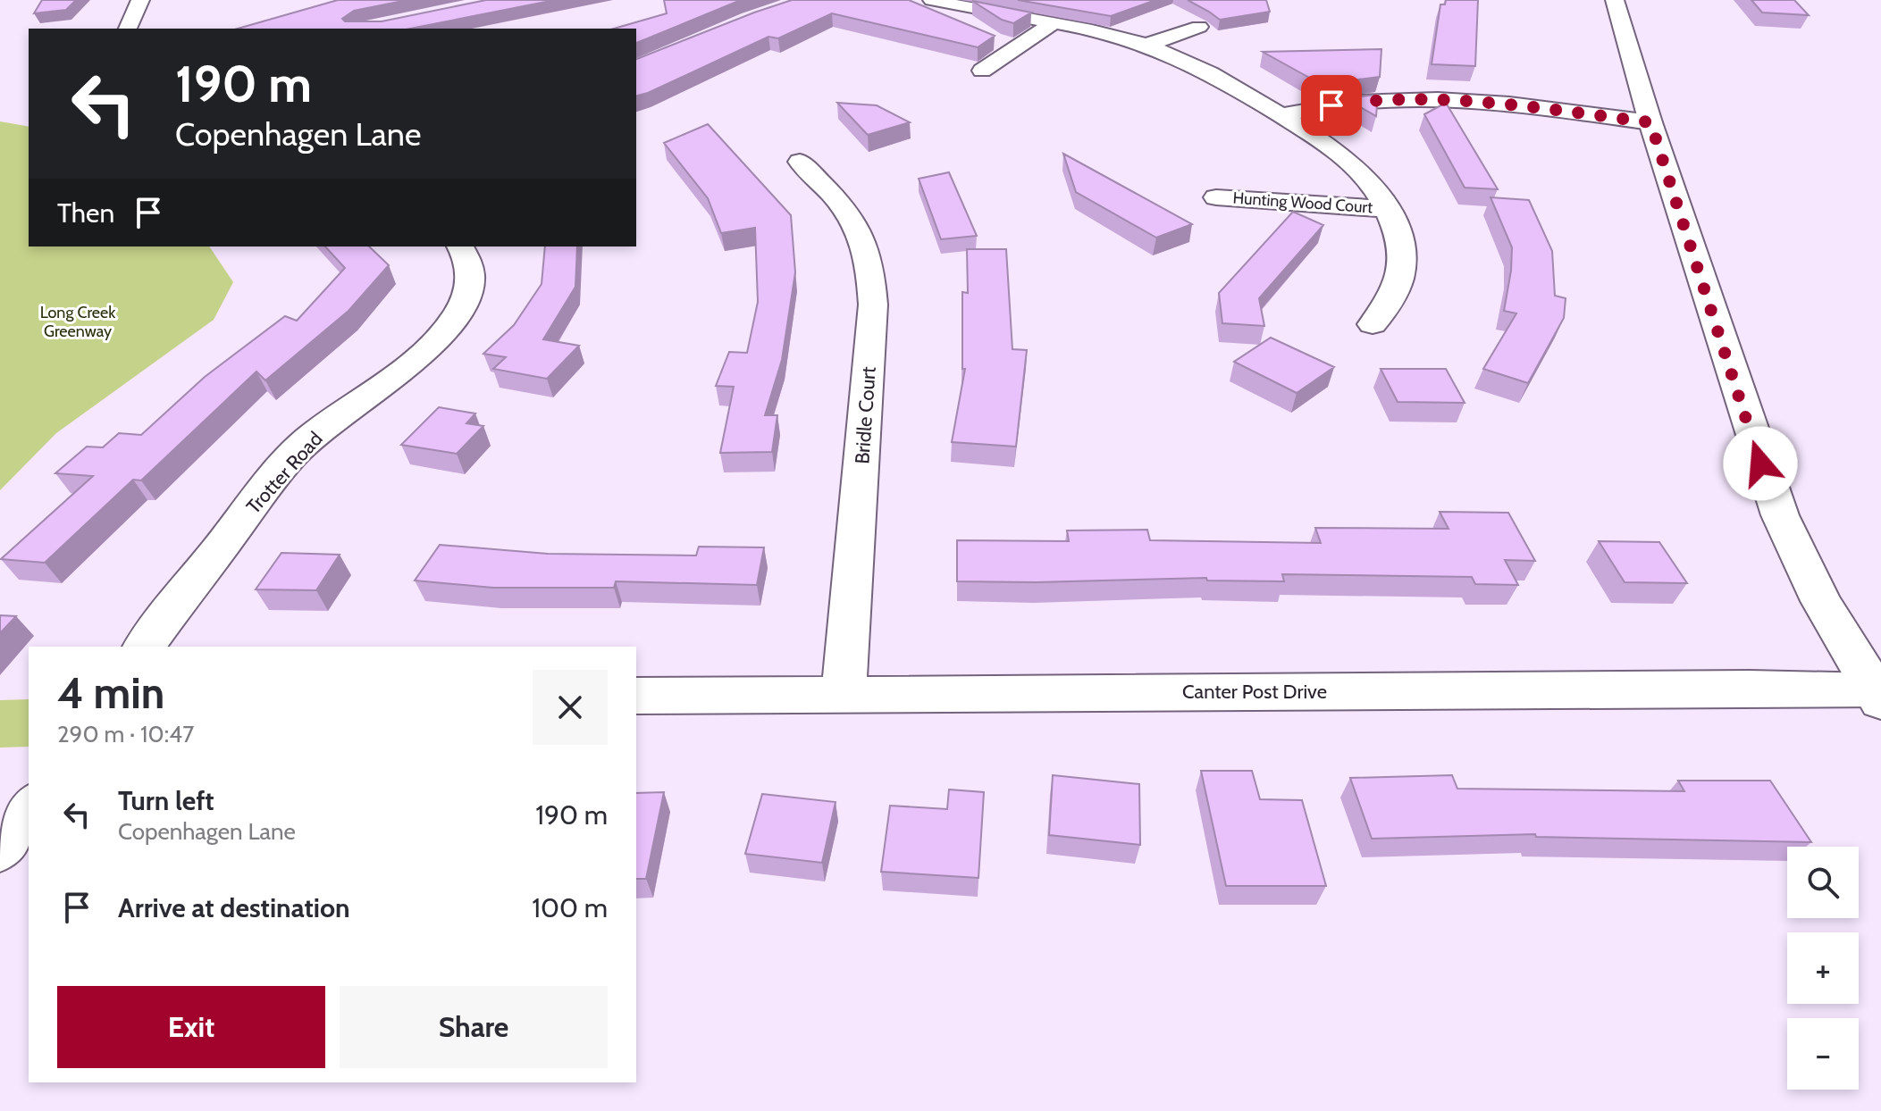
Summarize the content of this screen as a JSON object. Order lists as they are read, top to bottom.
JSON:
{
  "streets": {
    "street": [
      "Hunting Wood Court",
      "Bridle Court",
      "Trotter Road",
      "Canter Post Drive"
    ]
  },
  "crossings": [
    ["Bridle Court", "Canter Post Drive"]
  ],
  "parks": ["Long Creek Greenway"],
  "page": {
    "turn": ["190 m", "Copenhagen Lane"],
    "then": "Then",
    "heading": ["4 min", "290 m · 10:47"],
    "list": [
      {
        "name": "Turn left",
        "note": "Copenhagen Lane",
        "value": "190 m"
      },
      {
        "name": "Arrive at destination",
        "value": "100 m"
      }
    ],
    "map_buttons": ["+", "−"],
    "buttons": ["Exit", "Share"]
  }
}
